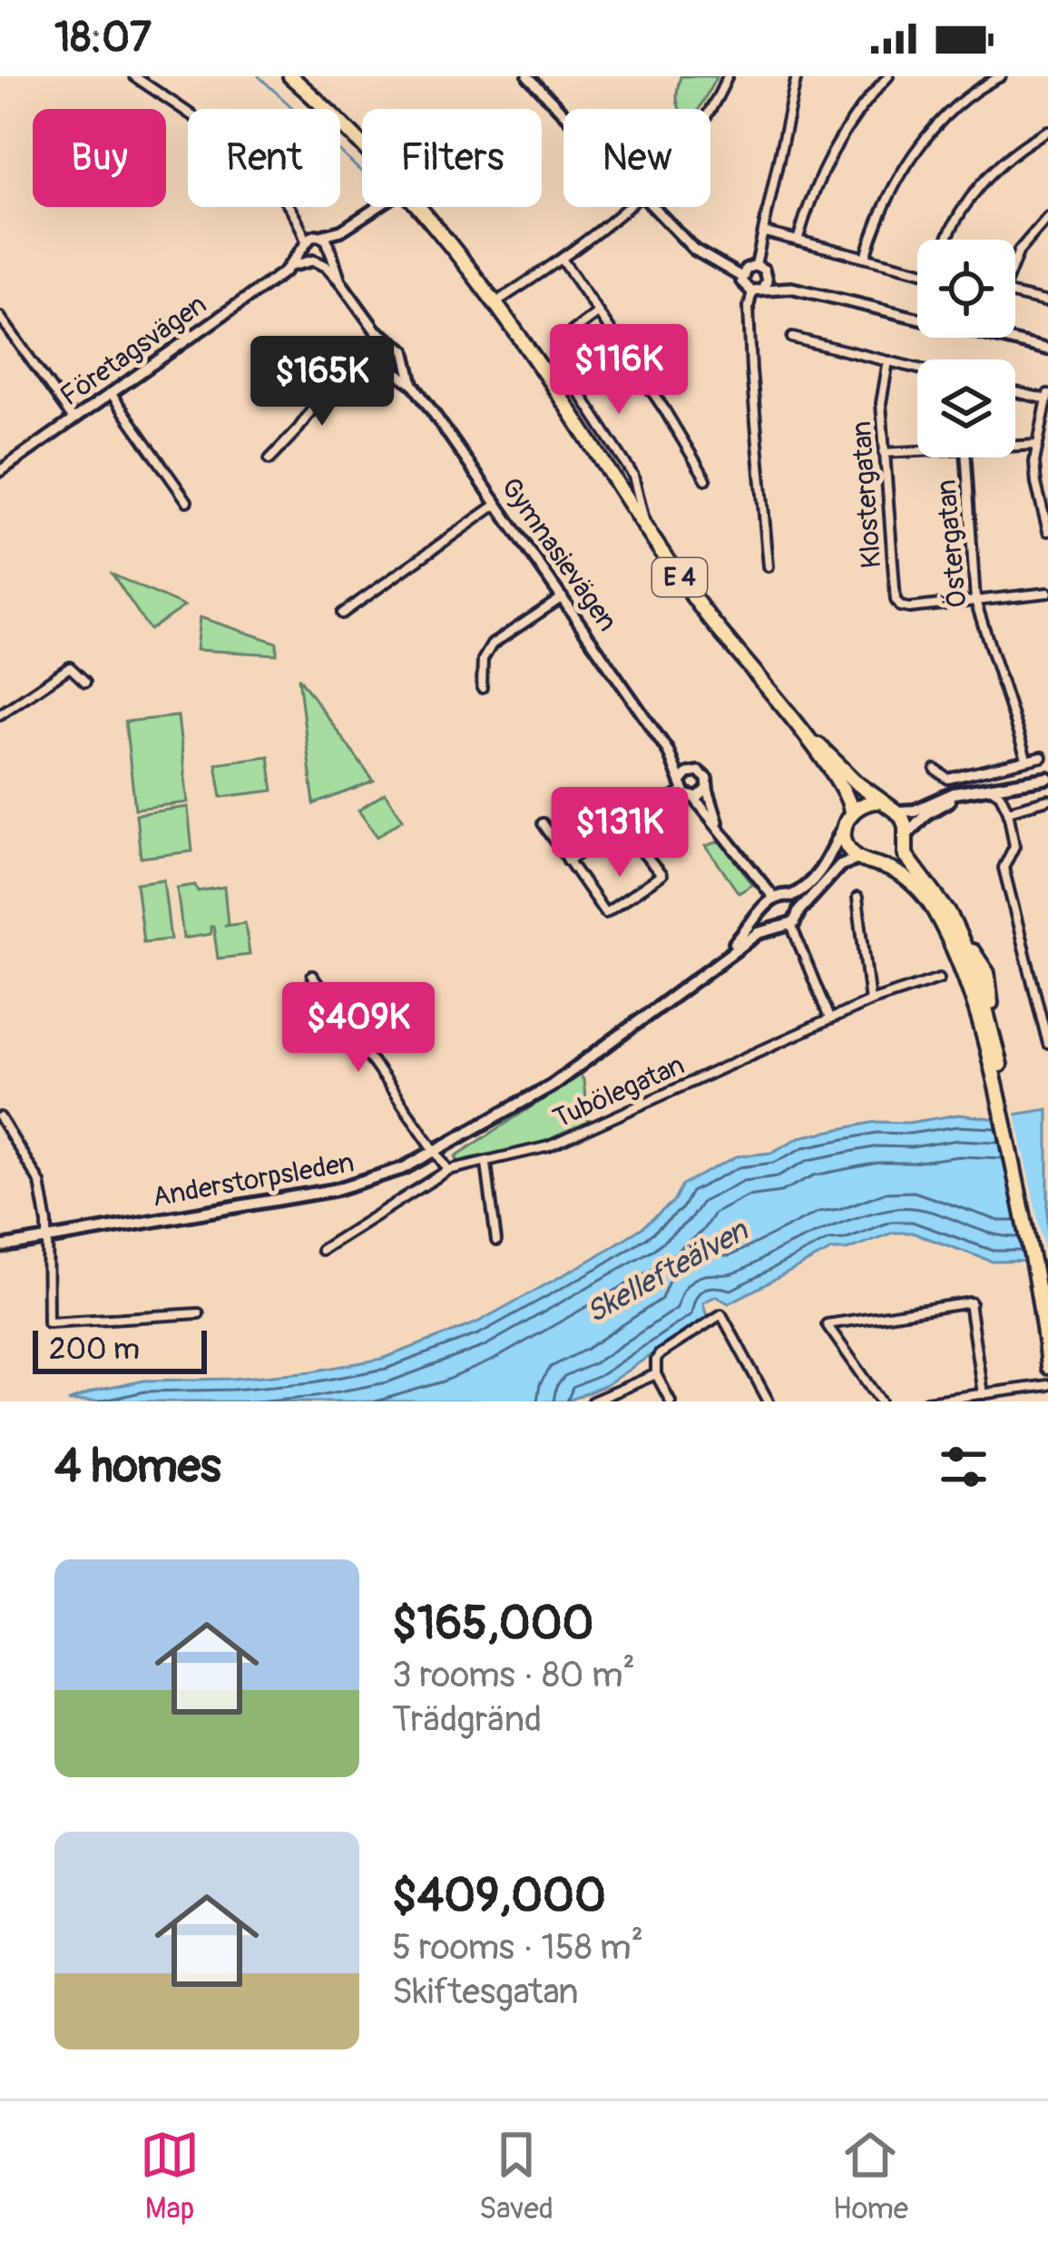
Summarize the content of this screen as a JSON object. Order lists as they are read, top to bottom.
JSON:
{
  "streets": {
    "highway": ["E 4"],
    "main road": ["Anderstorpsleden"],
    "street": [
      "Företagsvägen",
      "Klostergatan",
      "Östergatan",
      "Gymnasievägen",
      "Tubölegatan"
    ]
  },
  "crossings": [
    ["Klostergatan", "Östergatan"]
  ],
  "water": ["Skellefteälven"],
  "scale_bar": "200 m",
  "page": {
    "status": "18:07",
    "chip": [
      "Buy",
      "Rent",
      "Filters",
      "New"
    ],
    "price": [
      "$116K",
      "$165K",
      "$131K",
      "$409K"
    ],
    "scale": "200 m",
    "heading": "4 homes",
    "list": [
      {
        "name": "$165,000",
        "note": "3 rooms · 80 m² · Trädgränd"
      },
      {
        "name": "$409,000",
        "note": "5 rooms · 158 m² · Skiftesgatan"
      }
    ],
    "tabs": ["Map", "Saved", "Home"]
  }
}
